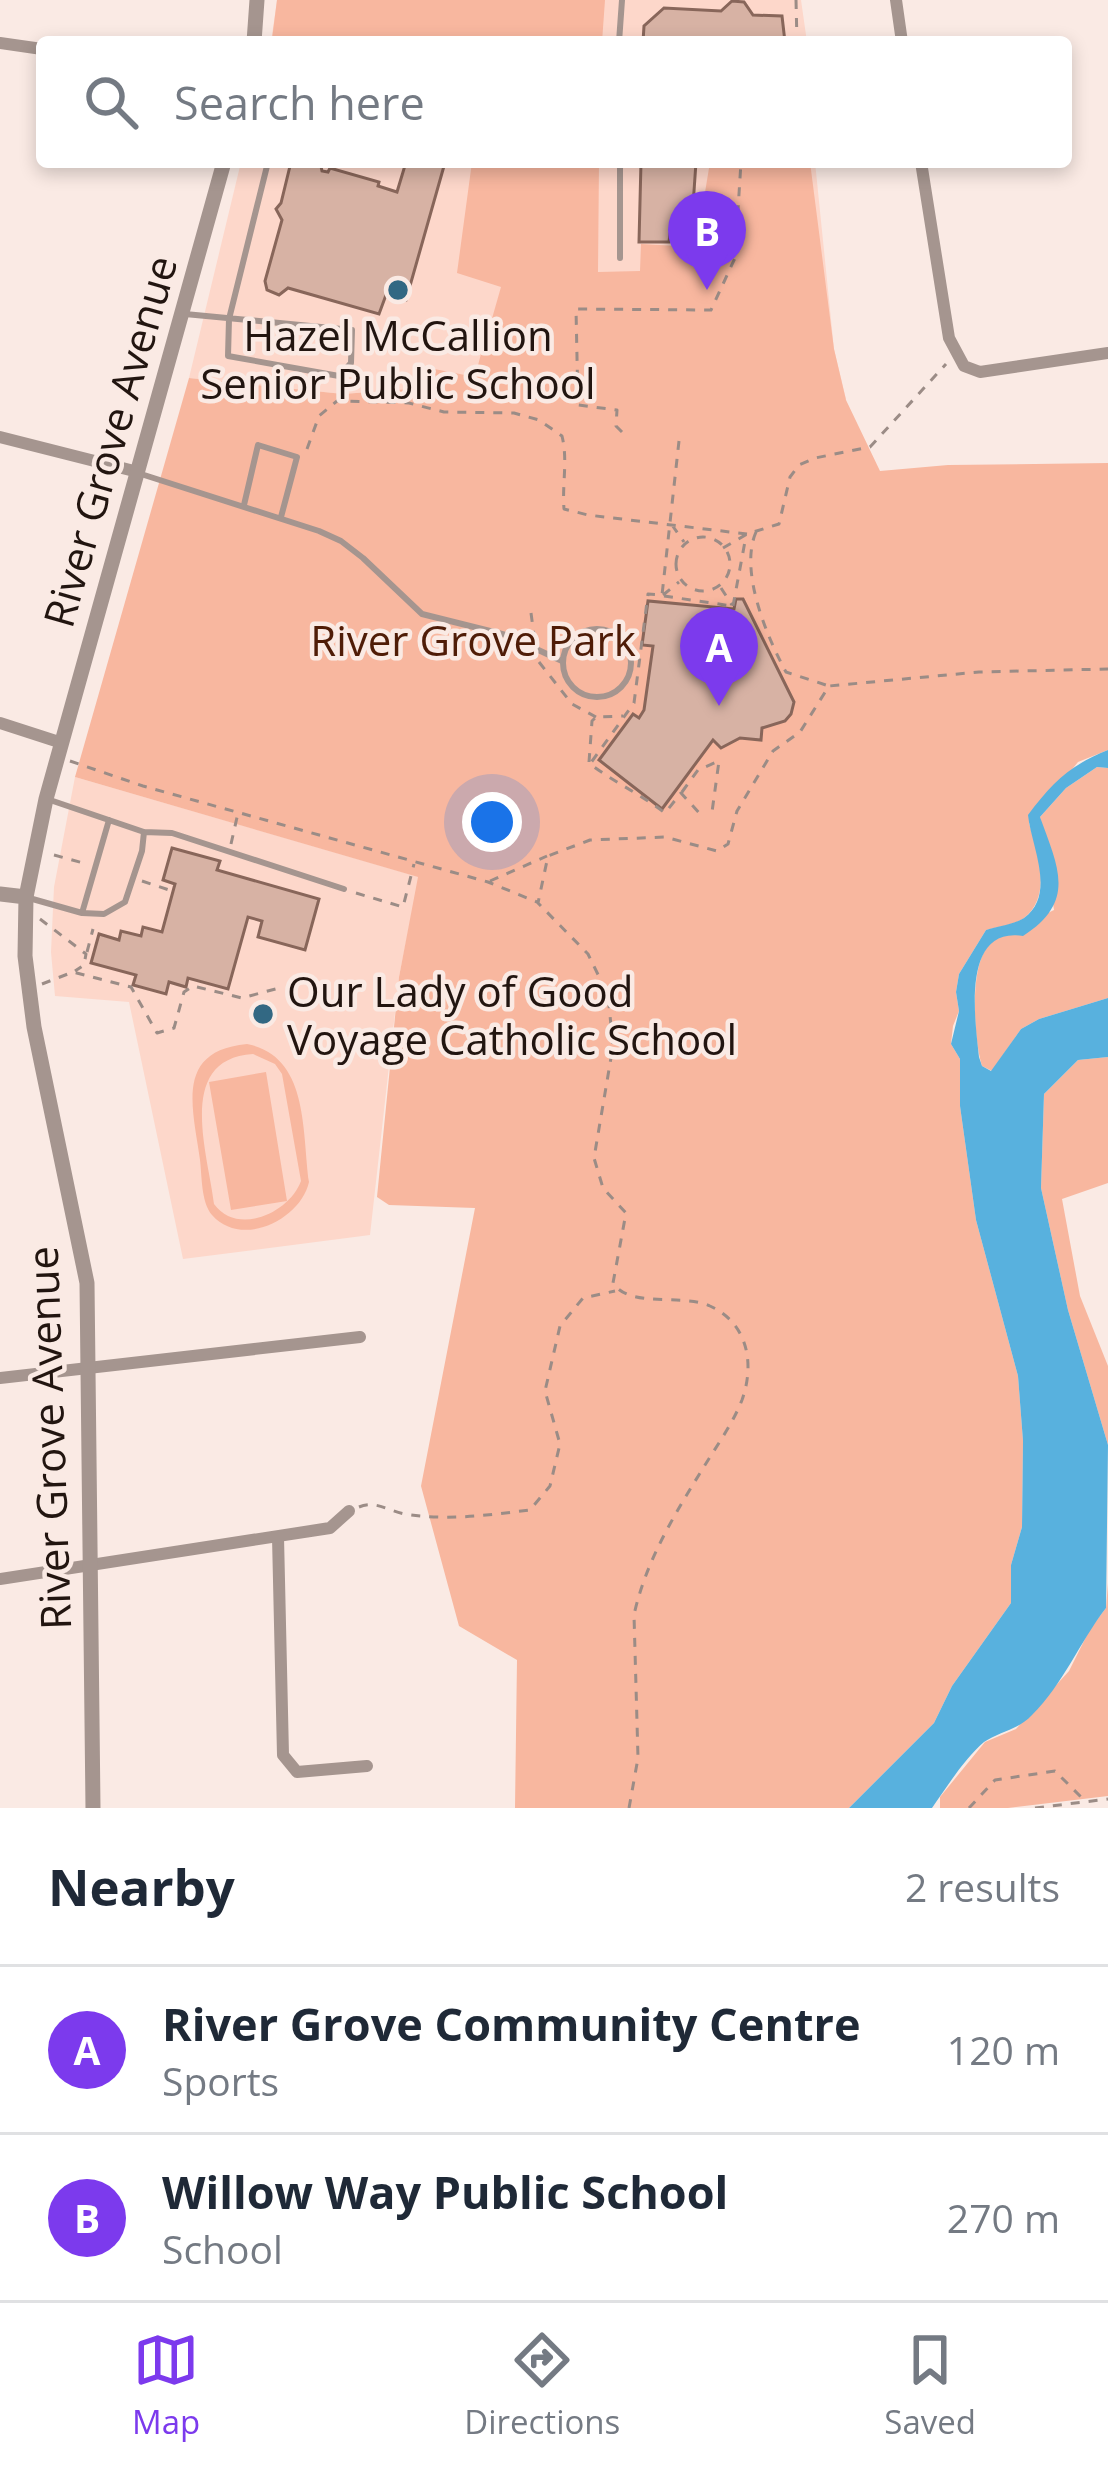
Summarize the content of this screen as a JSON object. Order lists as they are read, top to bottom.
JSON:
{
  "streets": {
    "street": ["River Grove Avenue"]
  },
  "parks": ["River Grove Park"],
  "places": ["Hazel McCallion Senior Public School", "Our Lady of Good Voyage Catholic School"],
  "page": {
    "search": "Search here",
    "pins": ["B", "A"],
    "heading": ["Nearby", "2 results"],
    "list": [
      {
        "mark": "A",
        "name": "River Grove Community Centre",
        "note": "Sports",
        "value": "120 m"
      },
      {
        "mark": "B",
        "name": "Willow Way Public School",
        "note": "School",
        "value": "270 m"
      }
    ],
    "nav": ["Map", "Directions", "Saved"]
  }
}
